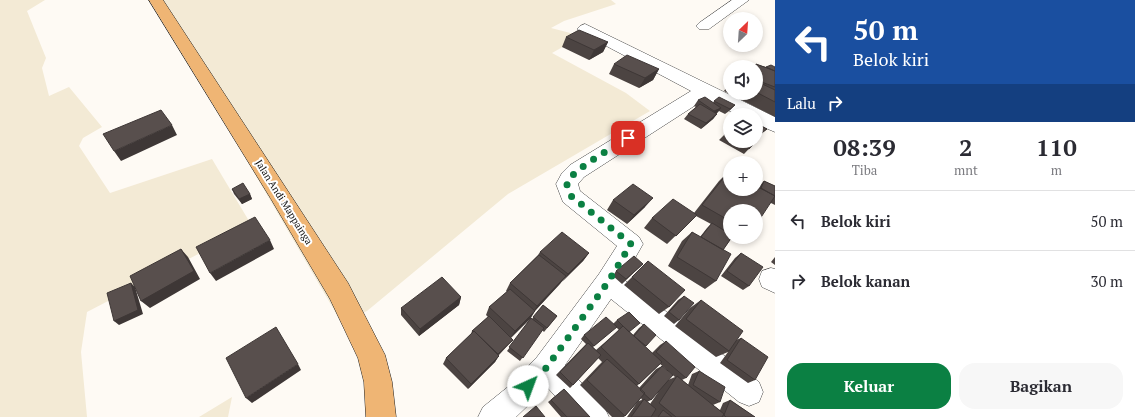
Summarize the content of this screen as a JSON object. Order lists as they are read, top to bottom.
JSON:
{
  "streets": {
    "main road": ["Jalan Andi Mappainga"]
  },
  "north": "top right",
  "page": {
    "turn": ["50 m", "Belok kiri"],
    "map_buttons": ["+", "−"],
    "then": "Lalu",
    "eta": [
      "08:39",
      "Tiba",
      "2",
      "mnt",
      "110",
      "m"
    ],
    "list": [
      {
        "name": "Belok kiri",
        "value": "50 m"
      },
      {
        "name": "Belok kanan",
        "value": "30 m"
      }
    ],
    "buttons": ["Keluar", "Bagikan"]
  }
}
